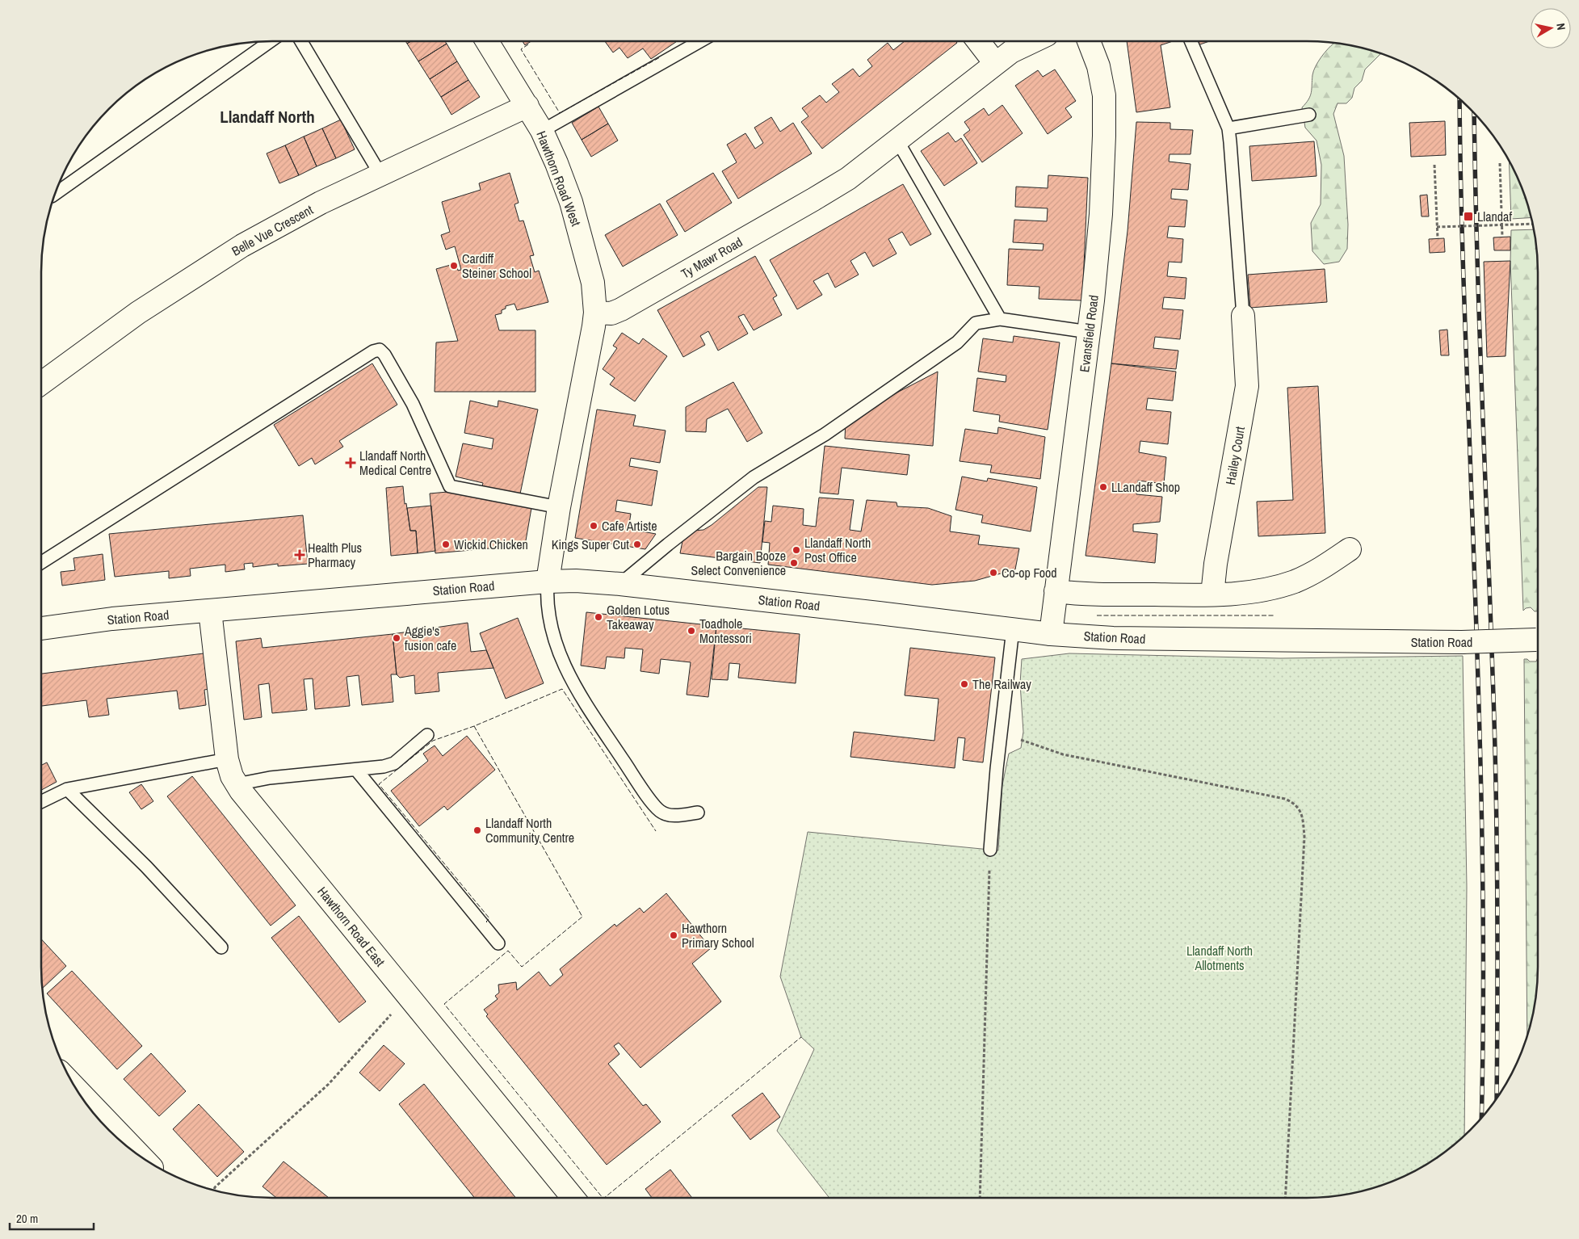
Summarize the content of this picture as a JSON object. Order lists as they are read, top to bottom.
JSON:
{
  "streets": {
    "street": [
      "Hawthorn Road West",
      "Belle Vue Crescent",
      "Ty Mawr Road",
      "Evansfield Road",
      "Hailey Court",
      "Station Road",
      "Hawthorn Road East"
    ]
  },
  "crossings": [
    ["Hawthorn Road West", "Belle Vue Crescent"],
    ["Hawthorn Road West", "Ty Mawr Road"],
    ["Evansfield Road", "Station Road"],
    ["Station Road", "Hawthorn Road East"]
  ],
  "districts": ["Llandaff North"],
  "parks": ["Llandaff North Allotments"],
  "places": {
    "transit": ["Llandaf"],
    "other": [
      "Cardiff Steiner School",
      "LLandaff Shop",
      "Cafe Artiste",
      "Wickid Chicken",
      "Kings Super Cut",
      "Llandaff North Post Office",
      "Bargain Booze Select Convenience",
      "Co-op Food",
      "Golden Lotus Takeaway",
      "Toadhole Montessori",
      "Aggie's fusion cafe",
      "The Railway",
      "Llandaff North Community Centre",
      "Hawthorn Primary School"
    ],
    "health": ["Llandaff North Medical Centre", "Health Plus Pharmacy"]
  },
  "scale_bar": "20 m",
  "north": "right"
}
